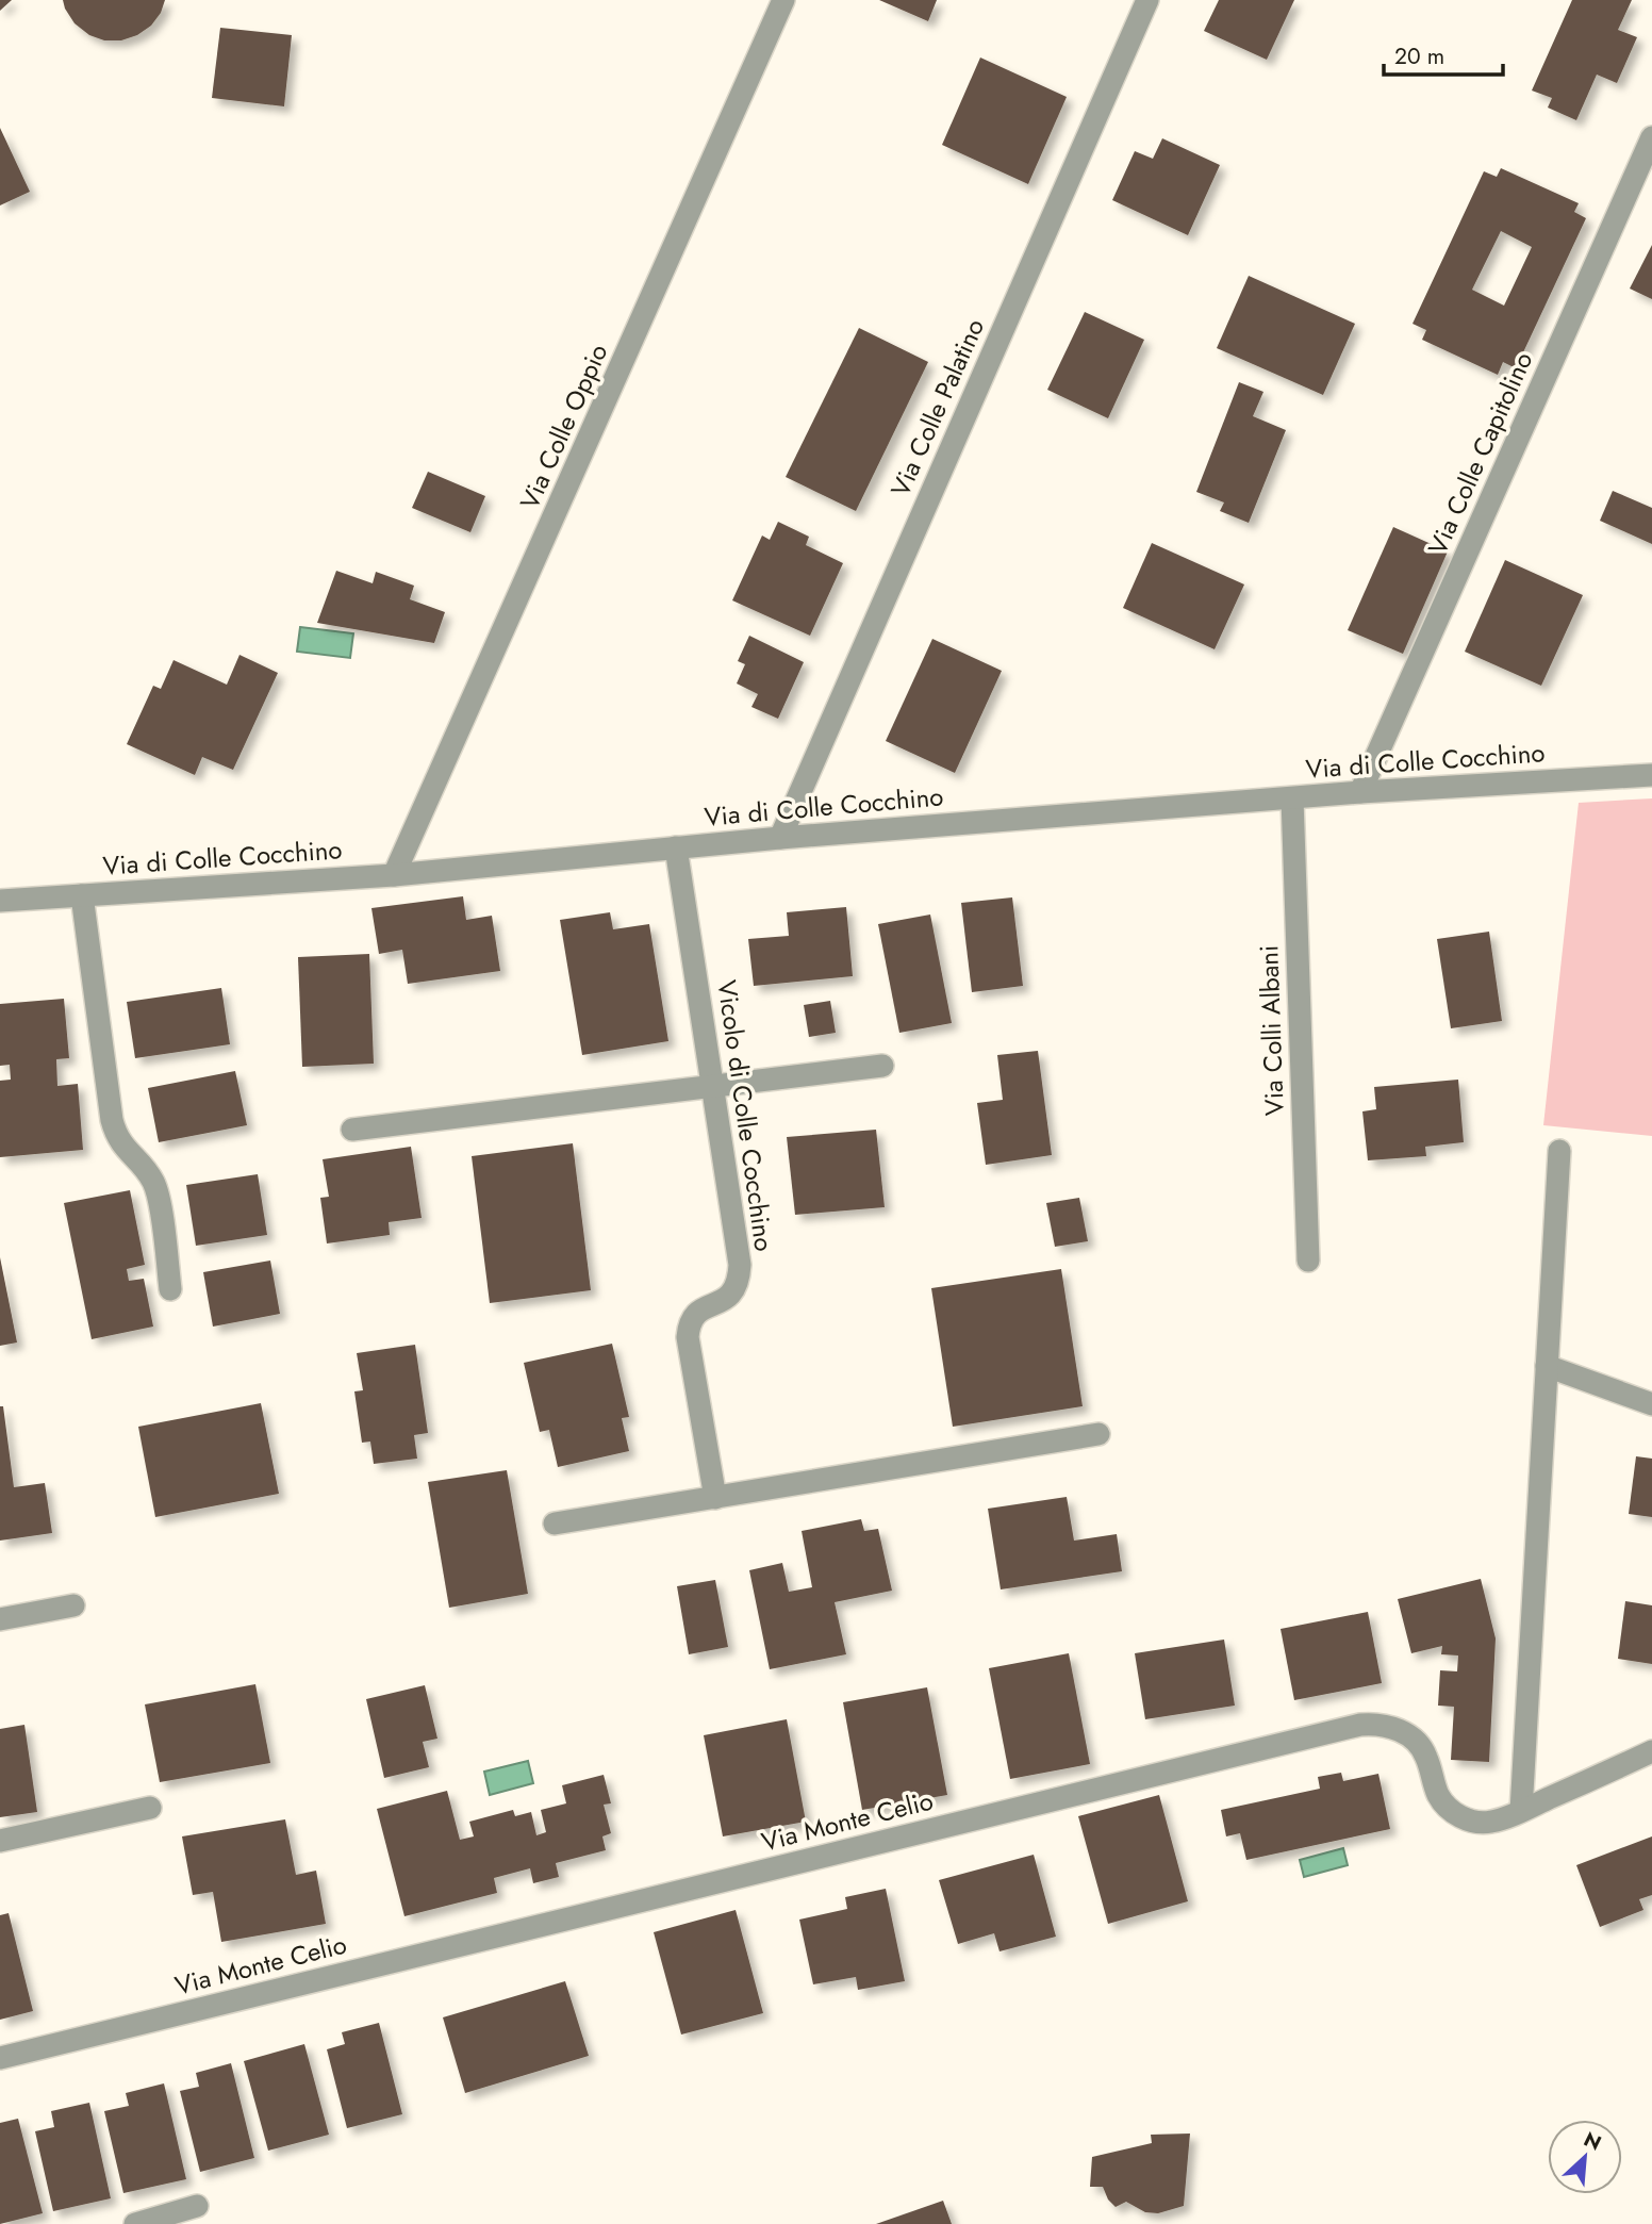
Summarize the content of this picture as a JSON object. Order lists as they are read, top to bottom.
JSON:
{
  "streets": {
    "street": [
      "Via Colle Palatino",
      "Via Colle Oppio",
      "Via Colle Capitolino",
      "Via di Colle Cocchino",
      "Via Colli Albani",
      "Vicolo di Colle Cocchino",
      "Via Monte Celio"
    ]
  },
  "crossings": [
    ["Via Colle Palatino", "Via di Colle Cocchino"],
    ["Via Colle Oppio", "Via di Colle Cocchino"],
    ["Via Colle Capitolino", "Via di Colle Cocchino"],
    ["Via di Colle Cocchino", "Via Colli Albani"],
    ["Via di Colle Cocchino", "Vicolo di Colle Cocchino"]
  ],
  "scale_bar": "20 m",
  "north": "top right"
}
